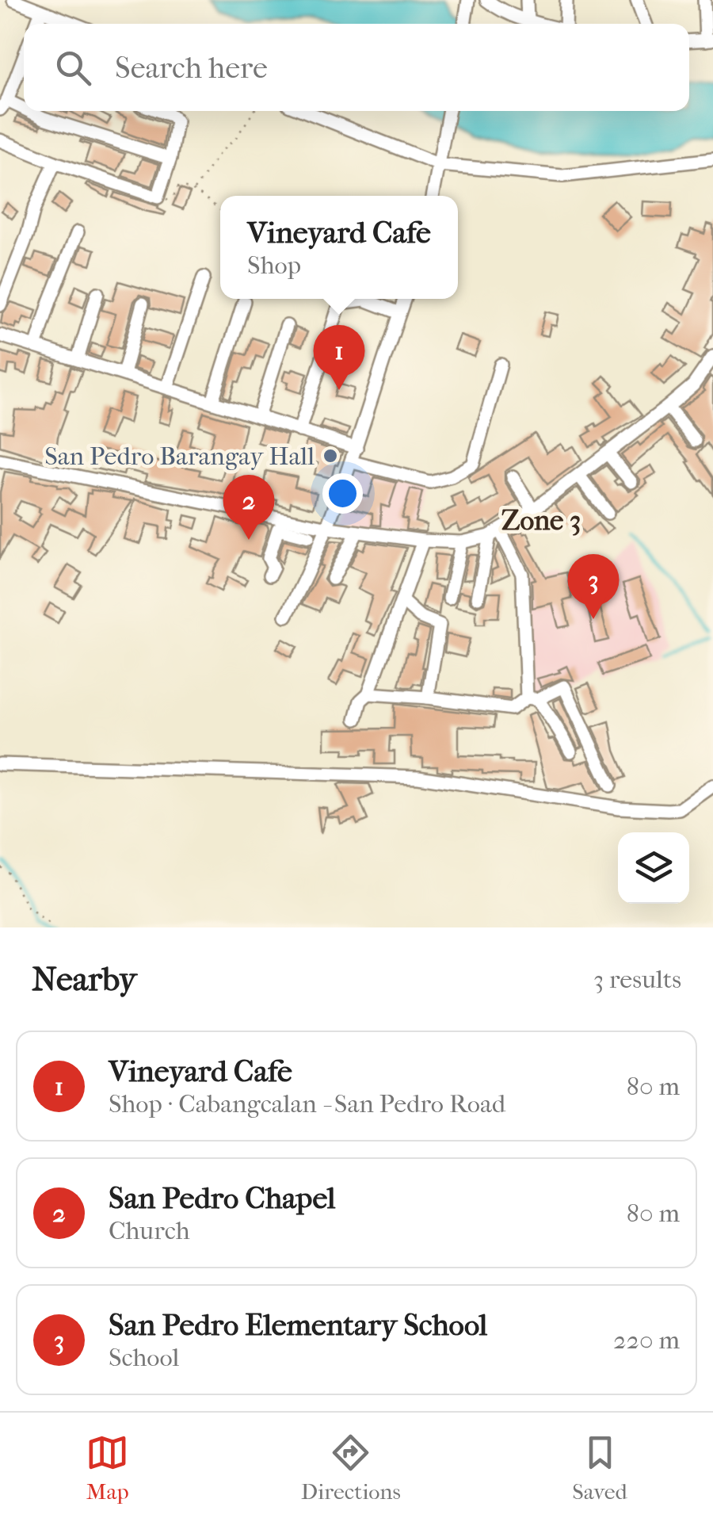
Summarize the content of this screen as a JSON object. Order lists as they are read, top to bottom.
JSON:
{
  "districts": ["Zone 3"],
  "places": ["San Pedro Barangay Hall"],
  "page": {
    "search": "Search here",
    "popup": ["Vineyard Cafe", "Shop"],
    "pins": ["1", "2", "3"],
    "heading": ["Nearby", "3 results"],
    "list": [
      {
        "mark": "1",
        "name": "Vineyard Cafe",
        "note": "Shop · Cabangcalan - San Pedro Road",
        "value": "80 m"
      },
      {
        "mark": "2",
        "name": "San Pedro Chapel",
        "note": "Church",
        "value": "80 m"
      },
      {
        "mark": "3",
        "name": "San Pedro Elementary School",
        "note": "School",
        "value": "220 m"
      }
    ],
    "nav": ["Map", "Directions", "Saved"]
  }
}
